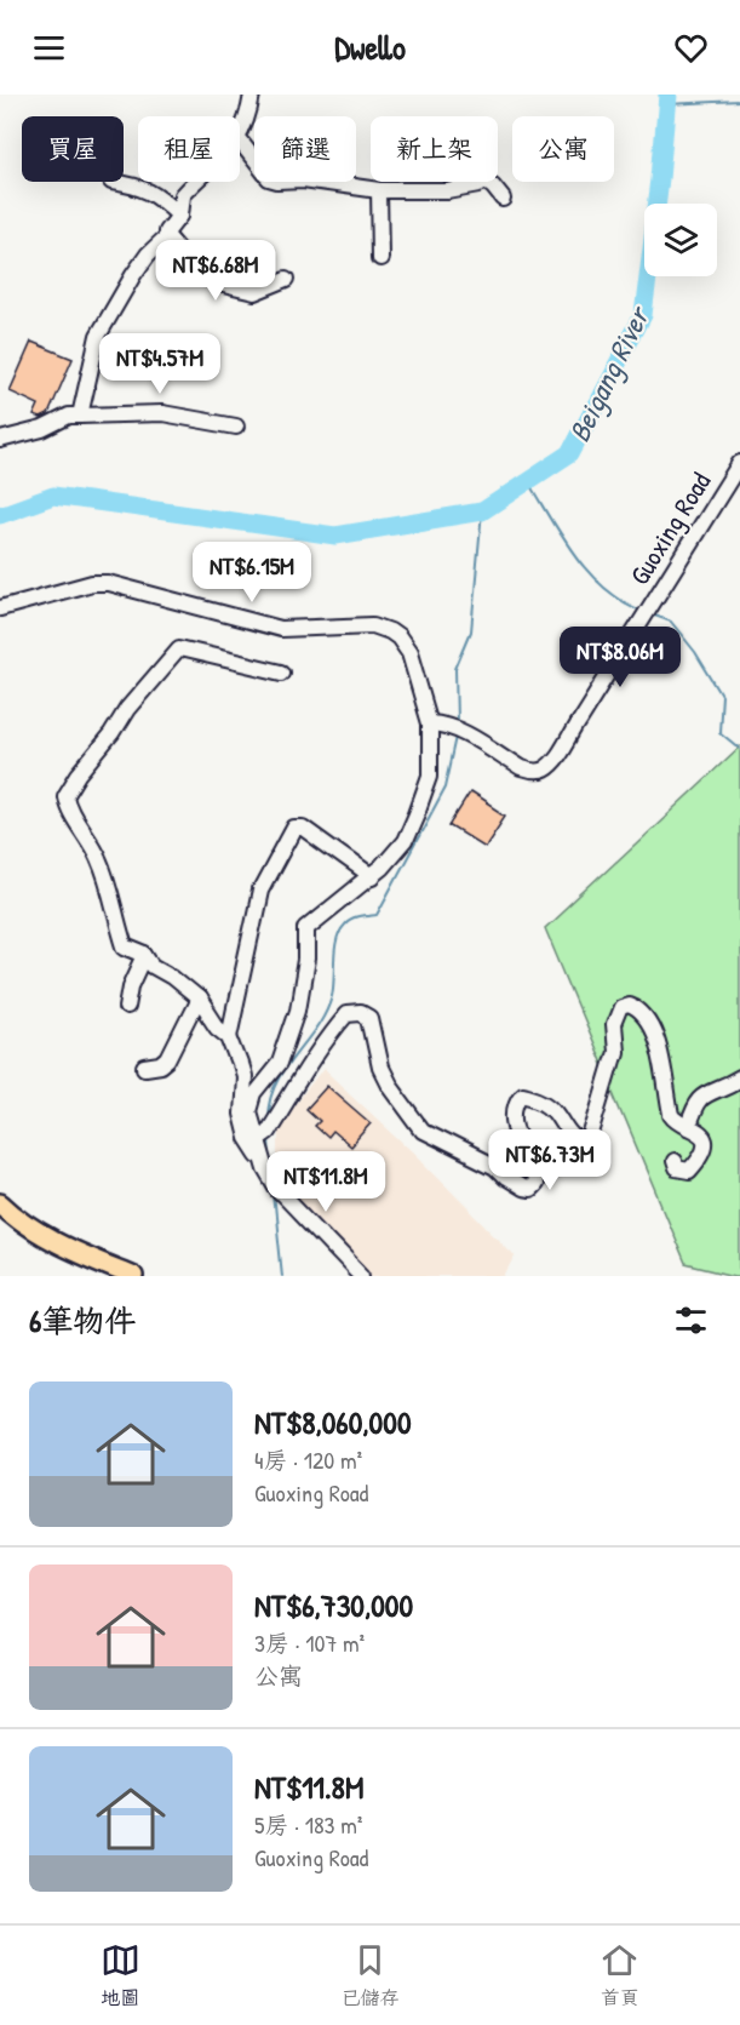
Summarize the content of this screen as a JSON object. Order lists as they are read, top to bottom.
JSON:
{
  "streets": {
    "street": ["Guoxing Road"]
  },
  "water": ["Beigang River"],
  "page": {
    "header": "Dwello",
    "chip": [
      "買屋",
      "租屋",
      "篩選",
      "新上架",
      "公寓"
    ],
    "price": [
      "NT$6.68M",
      "NT$4.57M",
      "NT$6.15M",
      "NT$8.06M",
      "NT$6.73M",
      "NT$11.8M"
    ],
    "heading": "6筆物件",
    "list": [
      {
        "name": "NT$8,060,000",
        "note": "4房 · 120 m² · Guoxing Road"
      },
      {
        "name": "NT$6,730,000",
        "note": "3房 · 107 m² · 公寓"
      },
      {
        "name": "NT$11.8M",
        "note": "5房 · 183 m² · Guoxing Road"
      }
    ],
    "tabs": ["地圖", "已儲存", "首頁"]
  }
}
